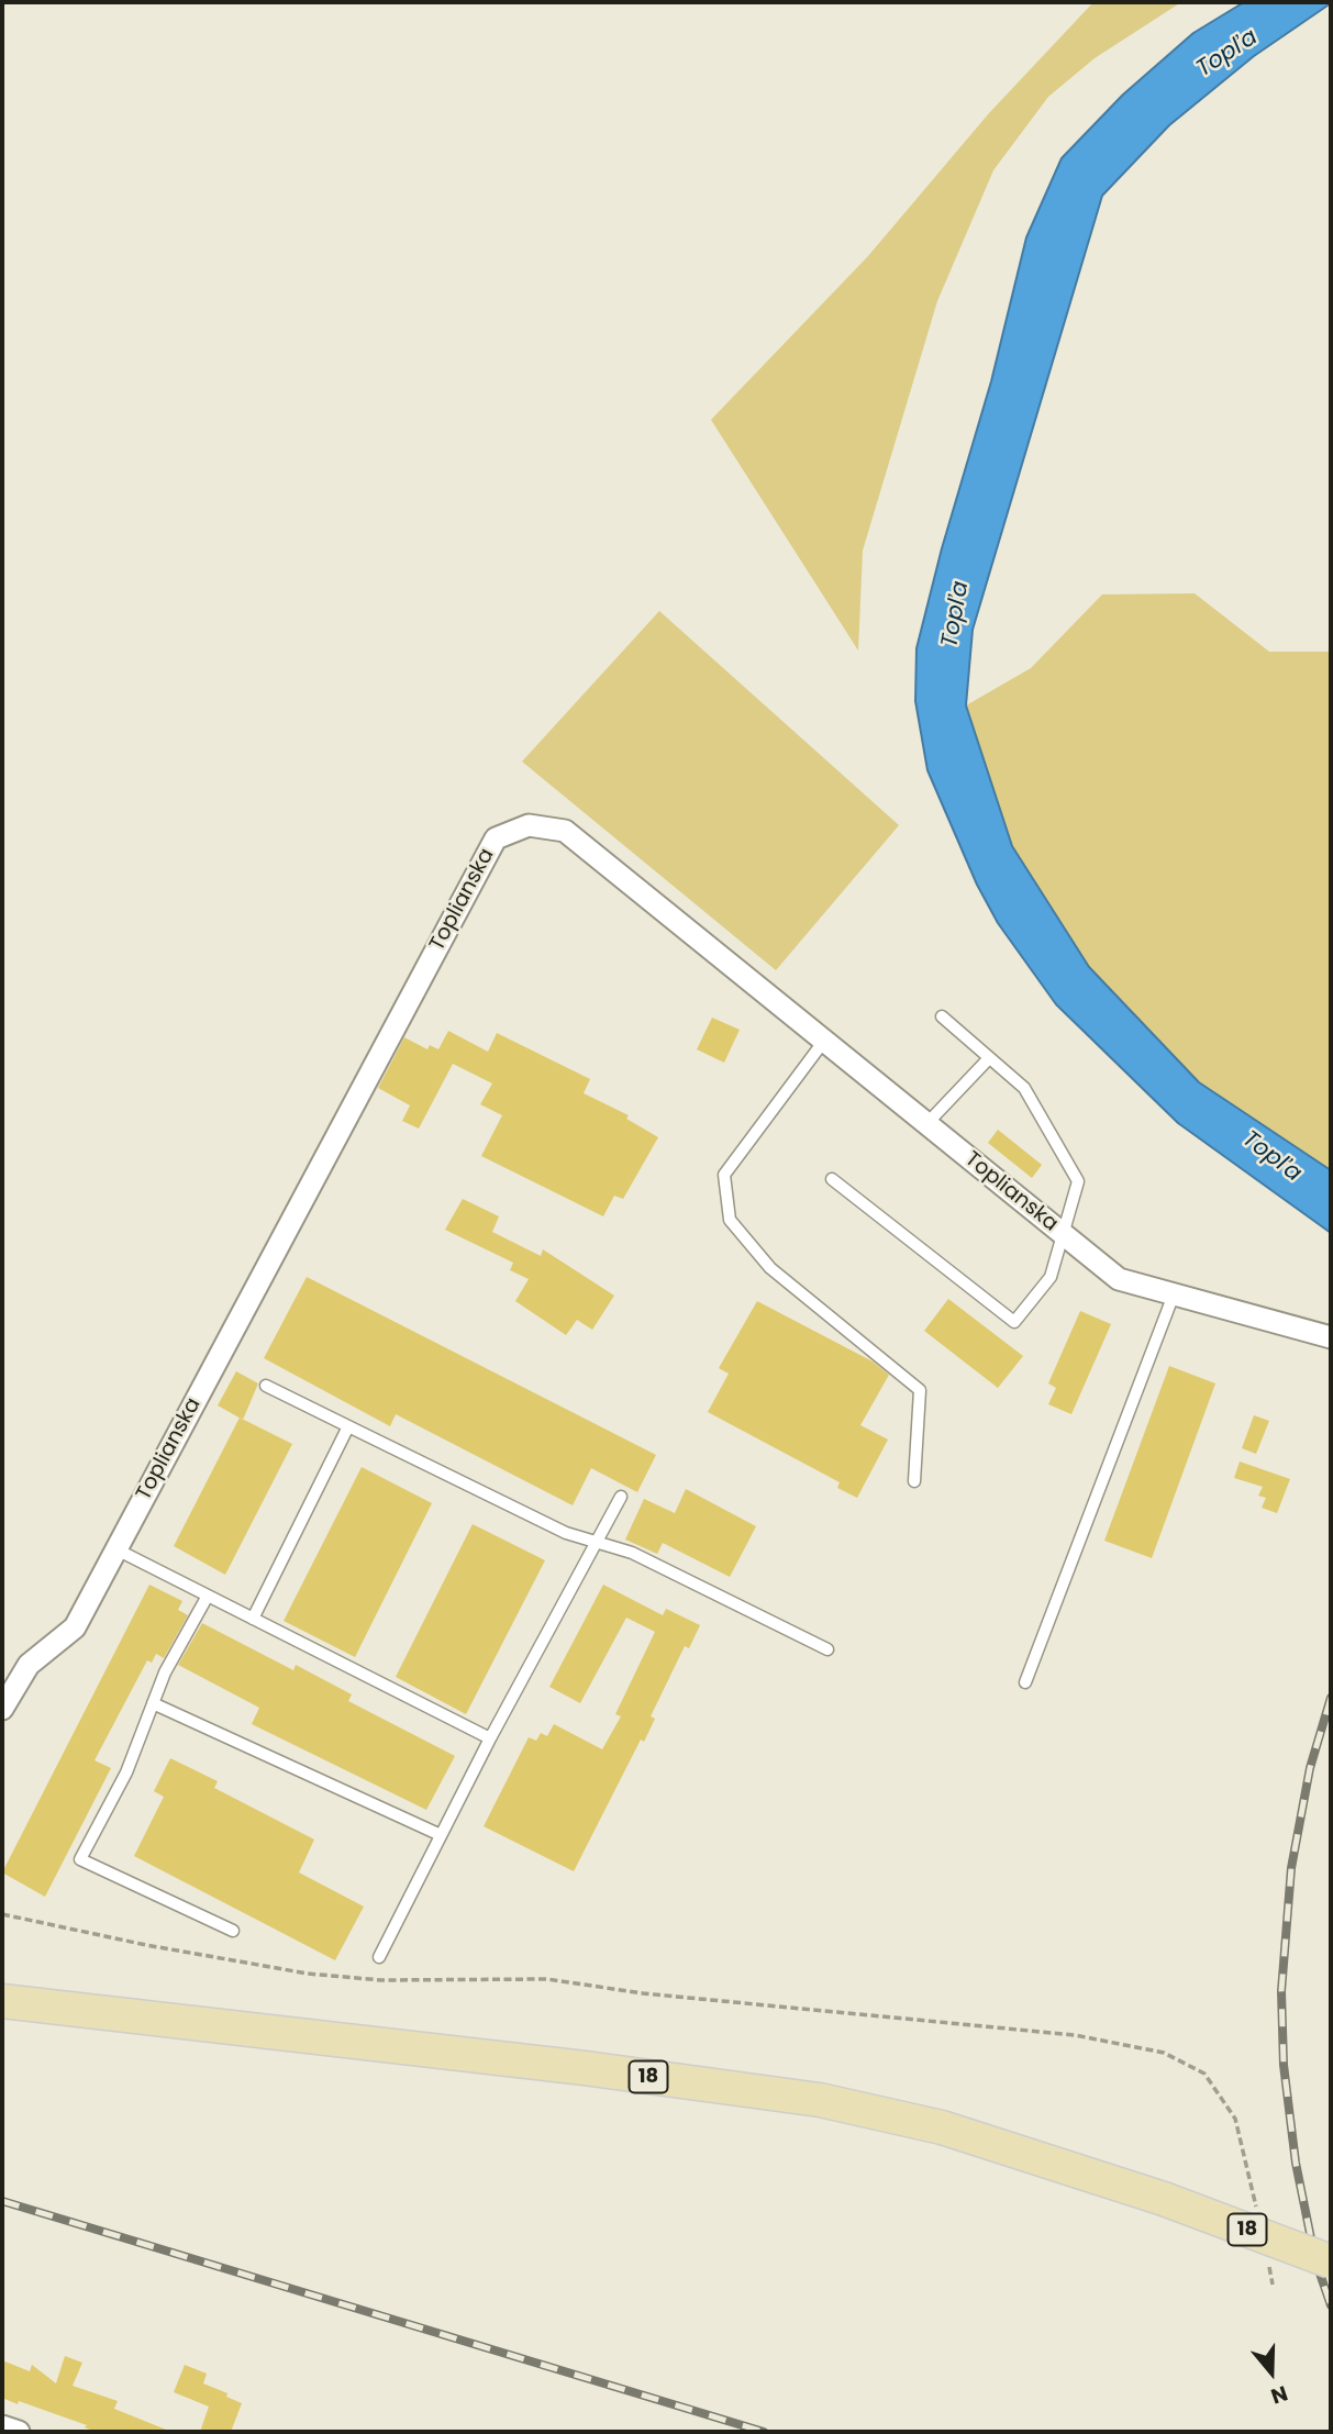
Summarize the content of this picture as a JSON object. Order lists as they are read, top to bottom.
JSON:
{
  "streets": {
    "main road": ["18"],
    "street": ["Toplianska"]
  },
  "water": ["Topľa"],
  "north": "bottom"
}
